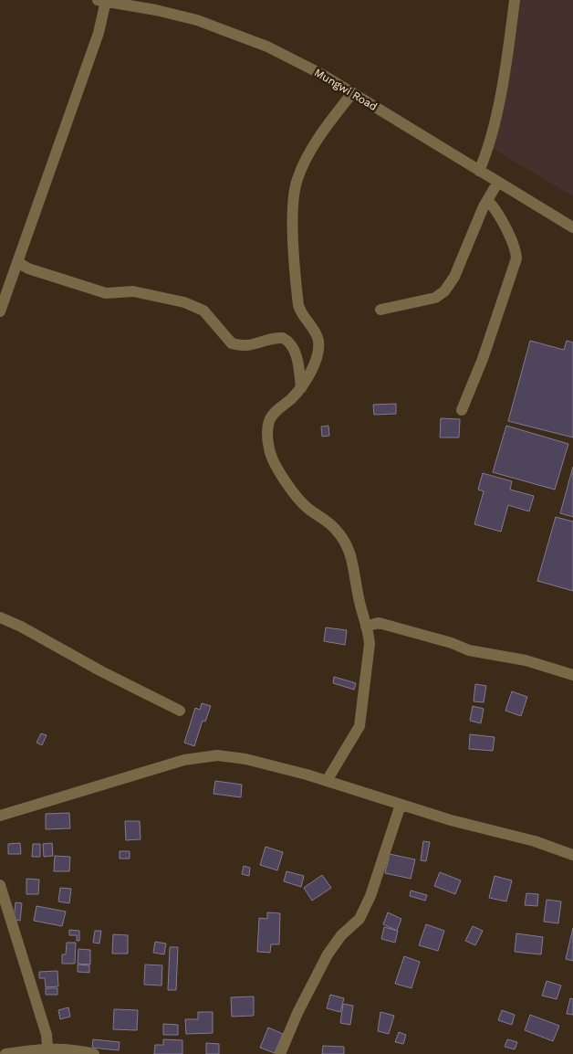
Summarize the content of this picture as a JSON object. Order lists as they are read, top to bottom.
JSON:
{
  "streets": {
    "street": ["Mungwi Road"]
  }
}
